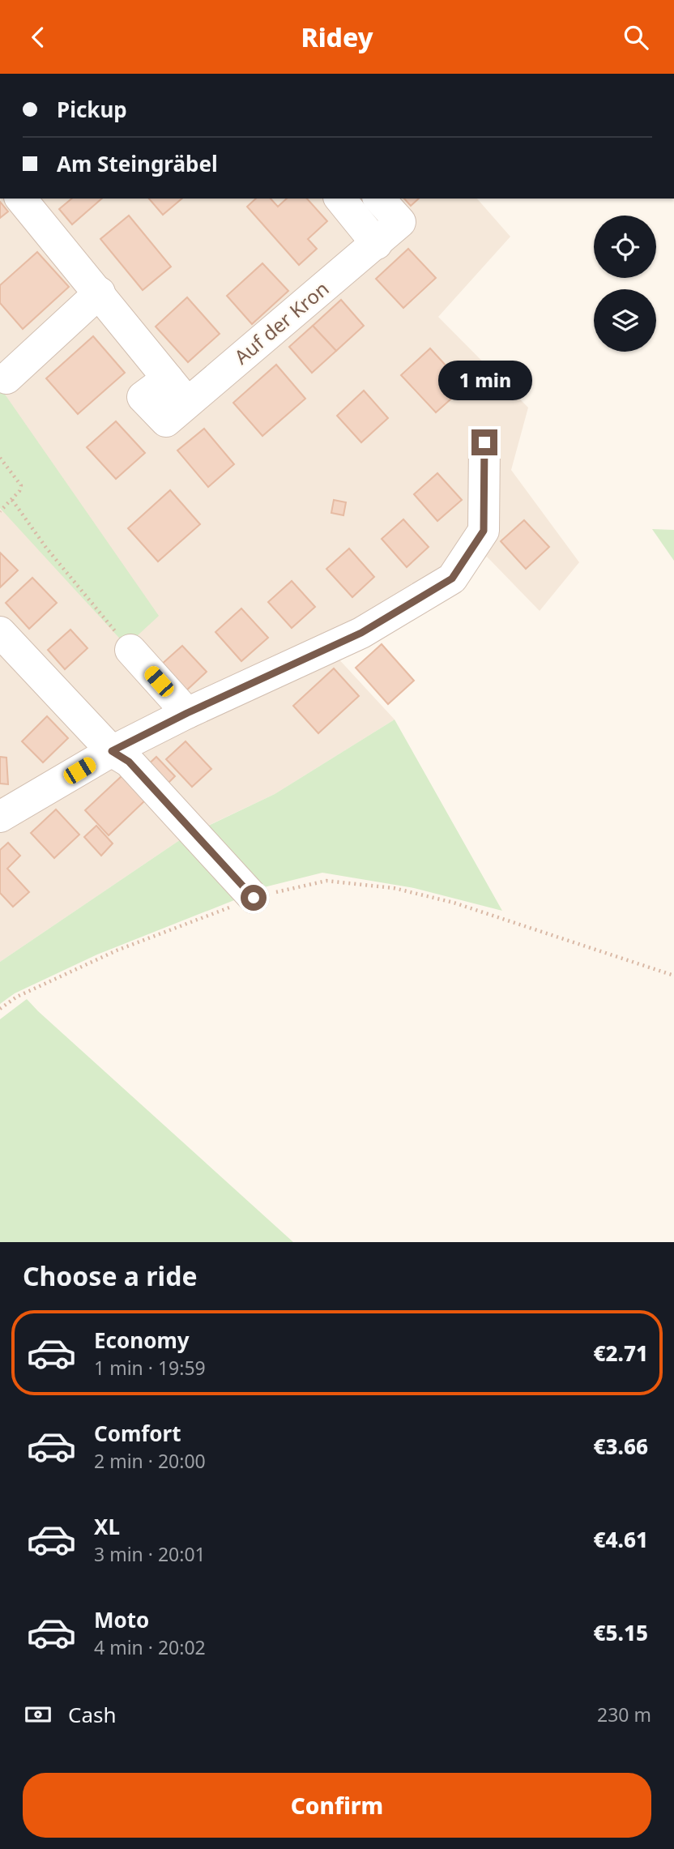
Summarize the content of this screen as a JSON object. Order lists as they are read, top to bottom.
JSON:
{
  "streets": {
    "street": ["Auf der Kron"]
  },
  "page": {
    "header": "Ridey",
    "banner": ["Pickup", "Am Steingräbel"],
    "bubble": "1 min",
    "heading": "Choose a ride",
    "list": [
      {
        "name": "Economy",
        "note": "1 min · 19:59",
        "value": "€2.71"
      },
      {
        "name": "Comfort",
        "note": "2 min · 20:00",
        "value": "€3.66"
      },
      {
        "name": "XL",
        "note": "3 min · 20:01",
        "value": "€4.61"
      },
      {
        "name": "Moto",
        "note": "4 min · 20:02",
        "value": "€5.15"
      }
    ],
    "pay": ["Cash", "230 m"],
    "buttons": "Confirm"
  }
}
